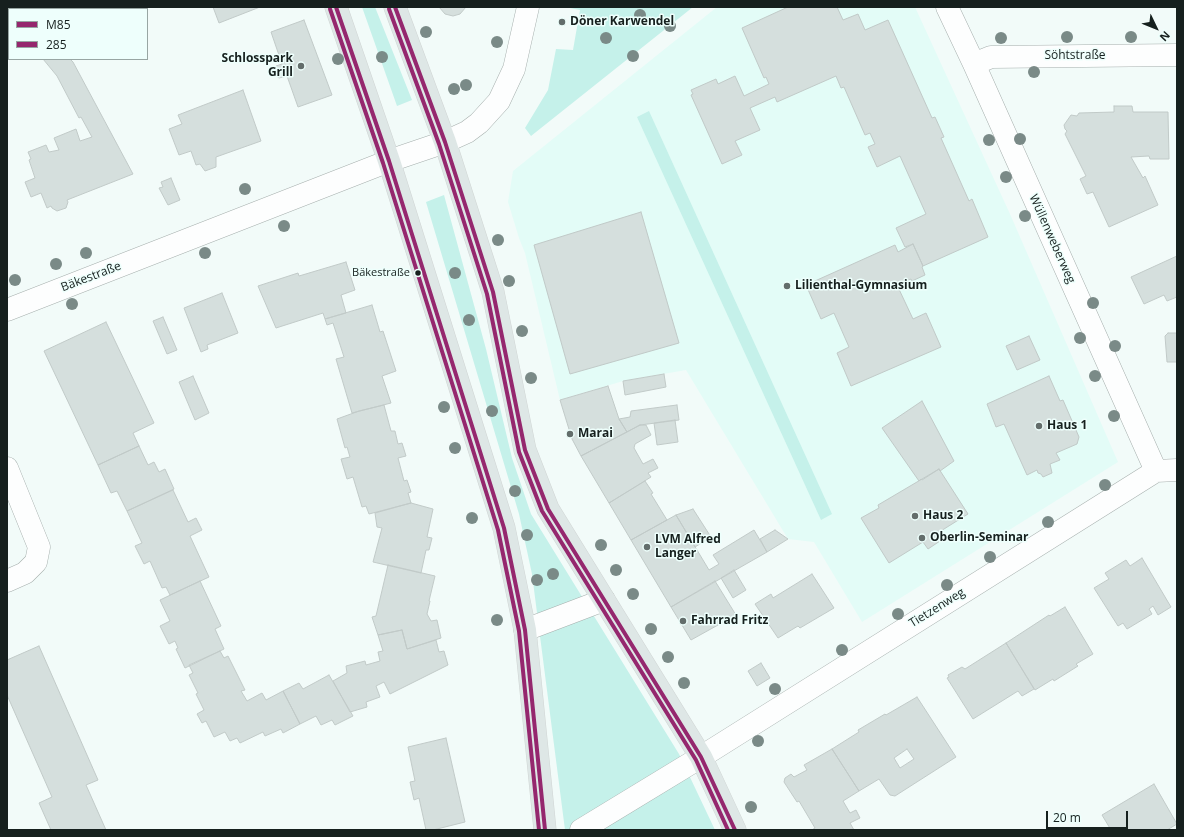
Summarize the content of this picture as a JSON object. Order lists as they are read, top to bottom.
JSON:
{
  "streets": {
    "street": [
      "Söhtstraße",
      "Wüllenweberweg",
      "Bäkestraße",
      "Tietzenweg"
    ]
  },
  "crossings": [
    ["Söhtstraße", "Wüllenweberweg"],
    ["Wüllenweberweg", "Tietzenweg"]
  ],
  "places": [
    "Döner Karwendel",
    "Schlosspark Grill",
    "Bäkestraße",
    "Lilienthal-Gymnasium",
    "Haus 1",
    "Marai",
    "Haus 2",
    "Oberlin-Seminar",
    "LVM Alfred Langer",
    "Fahrrad Fritz"
  ],
  "lines": ["transit line M85", "transit line 285"],
  "legend": ["M85", "285"],
  "scale_bar": "20 m",
  "north": "bottom right"
}
